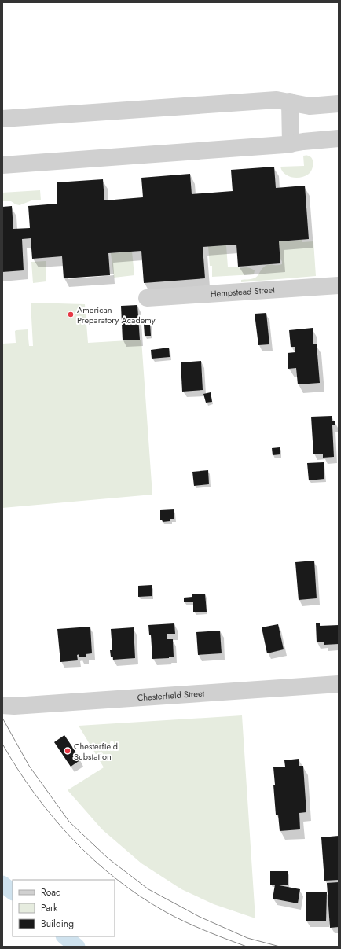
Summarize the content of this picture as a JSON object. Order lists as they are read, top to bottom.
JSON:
{
  "streets": {
    "street": ["Hempstead Street", "Chesterfield Street"]
  },
  "places": ["American Preparatory Academy", "Chesterfield Substation"],
  "legend": ["Road", "Park", "Building"]
}
